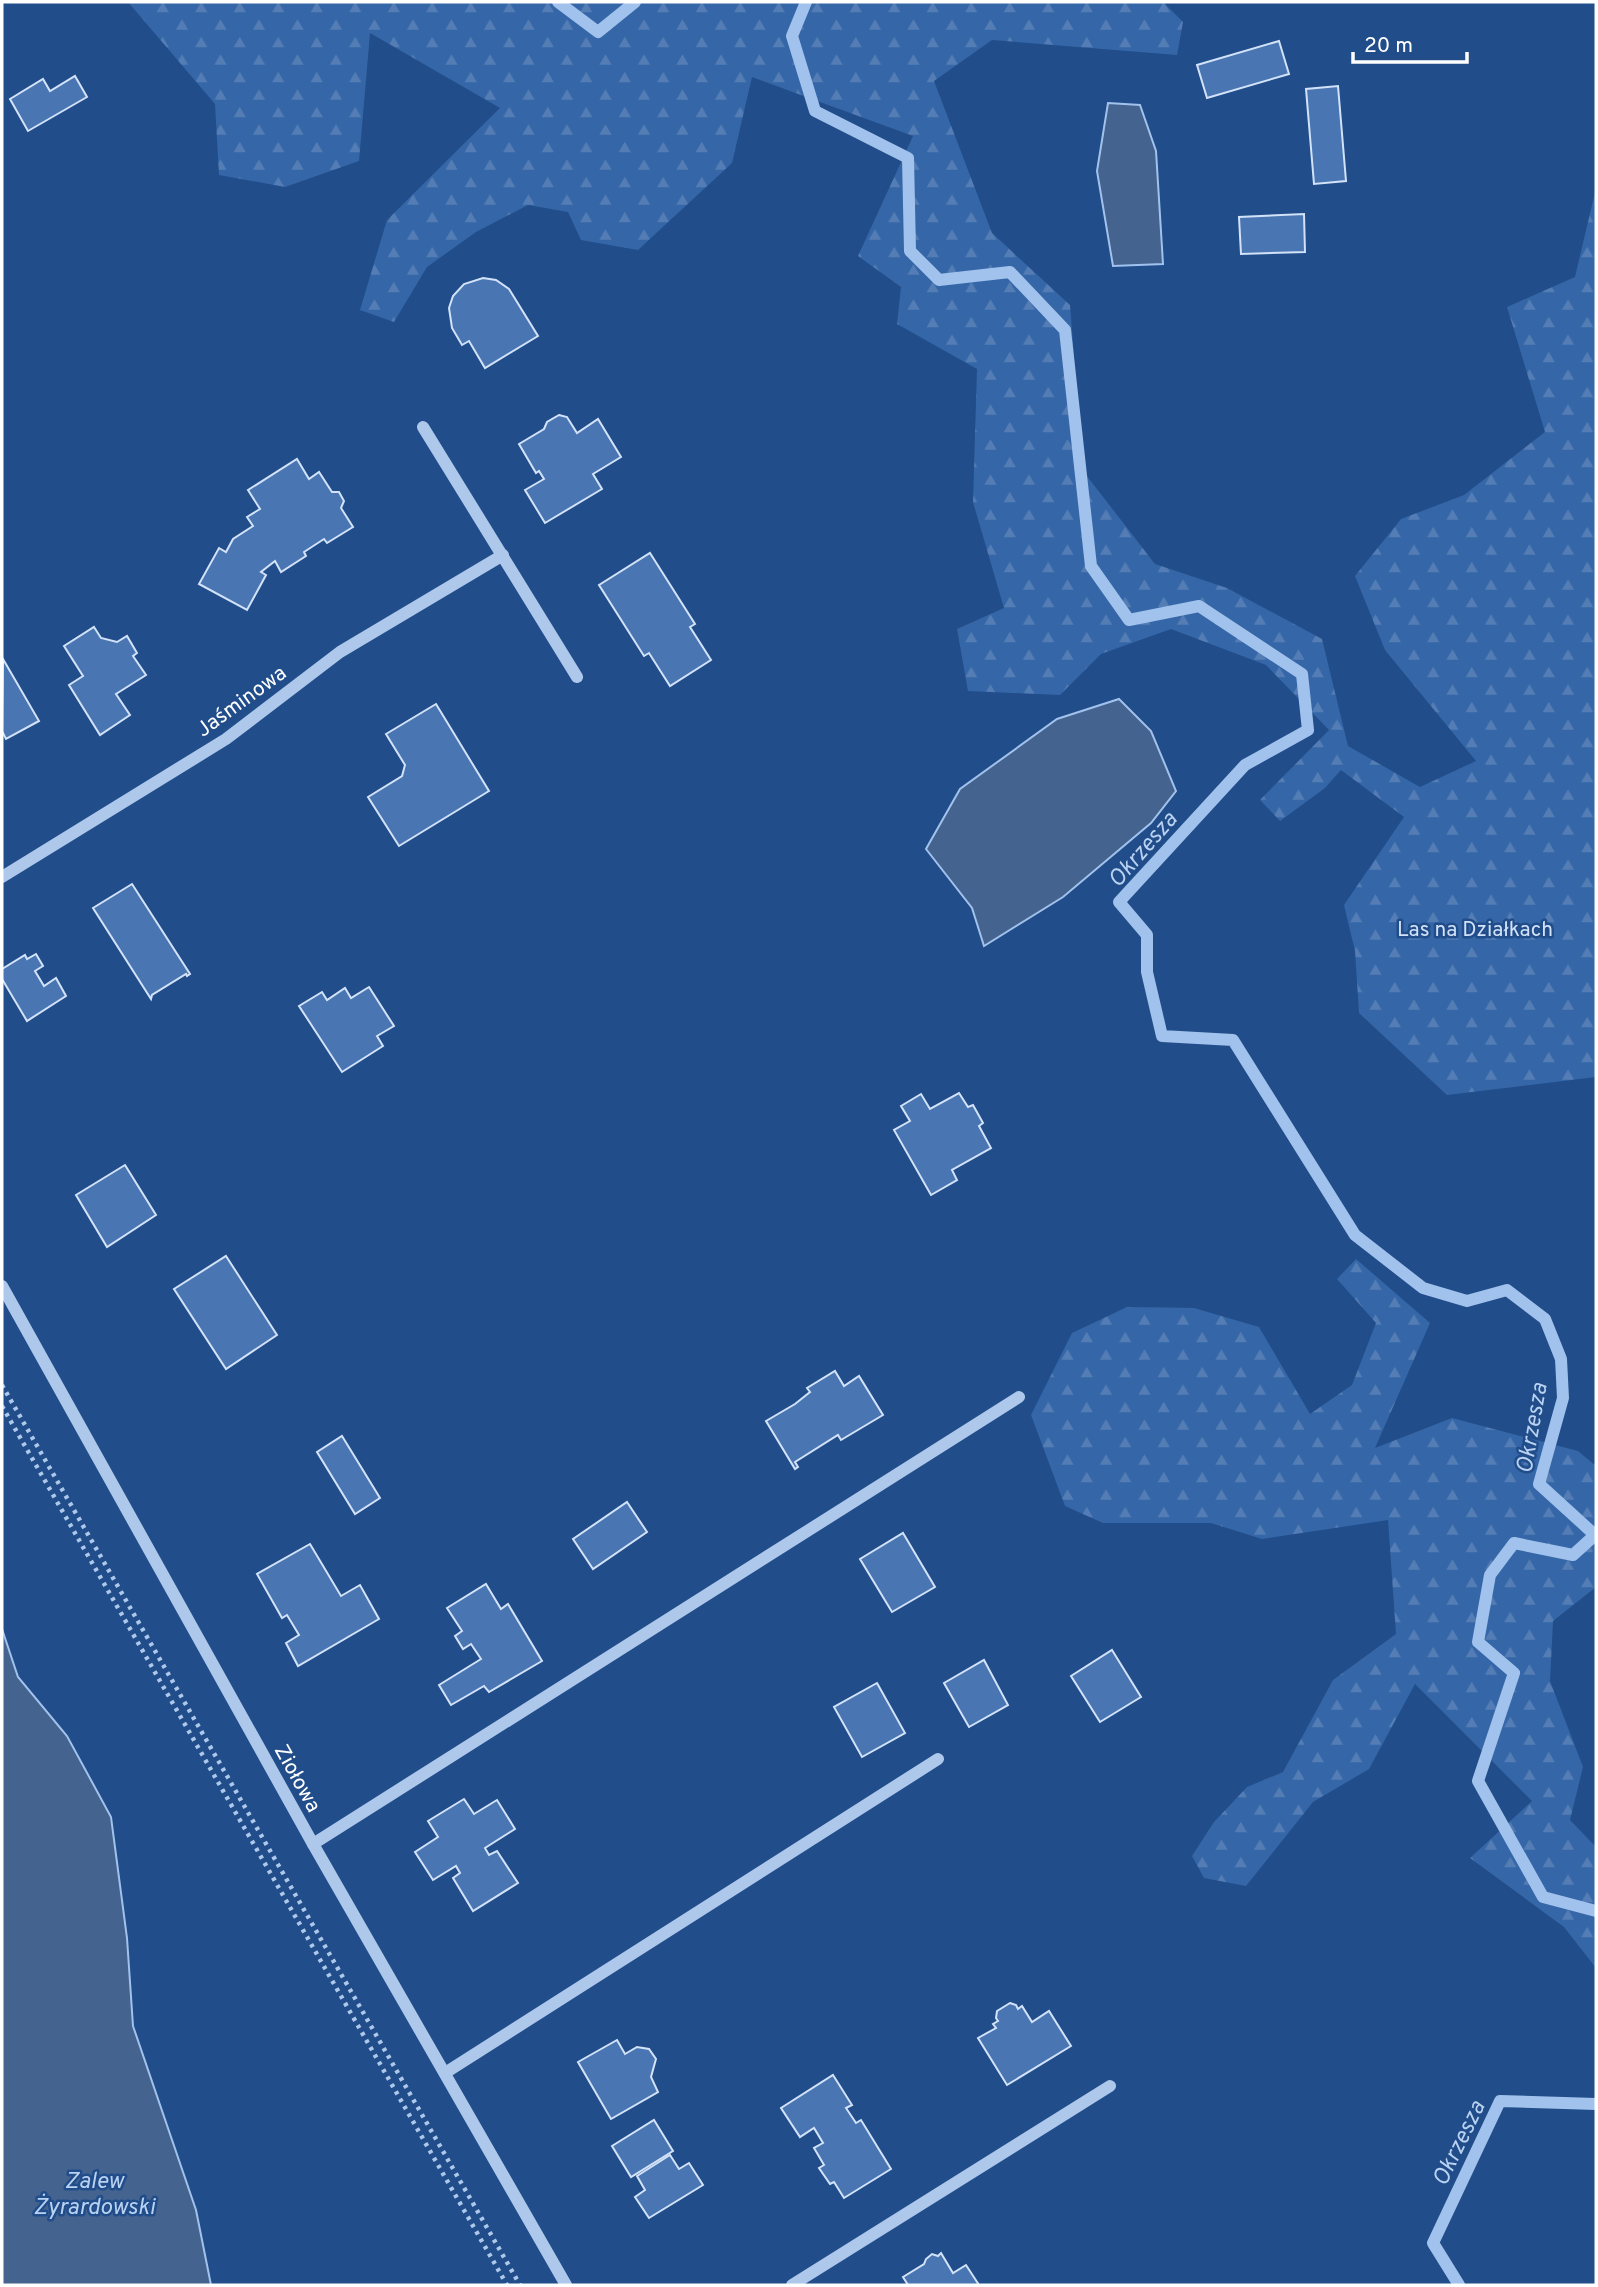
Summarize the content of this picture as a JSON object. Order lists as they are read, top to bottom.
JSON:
{
  "streets": {
    "street": ["Jaśminowa", "Ziołowa"]
  },
  "water": ["Okrzesza", "Zalew Żyrardowski"],
  "parks": ["Las na Działkach"],
  "scale_bar": "20 m"
}
